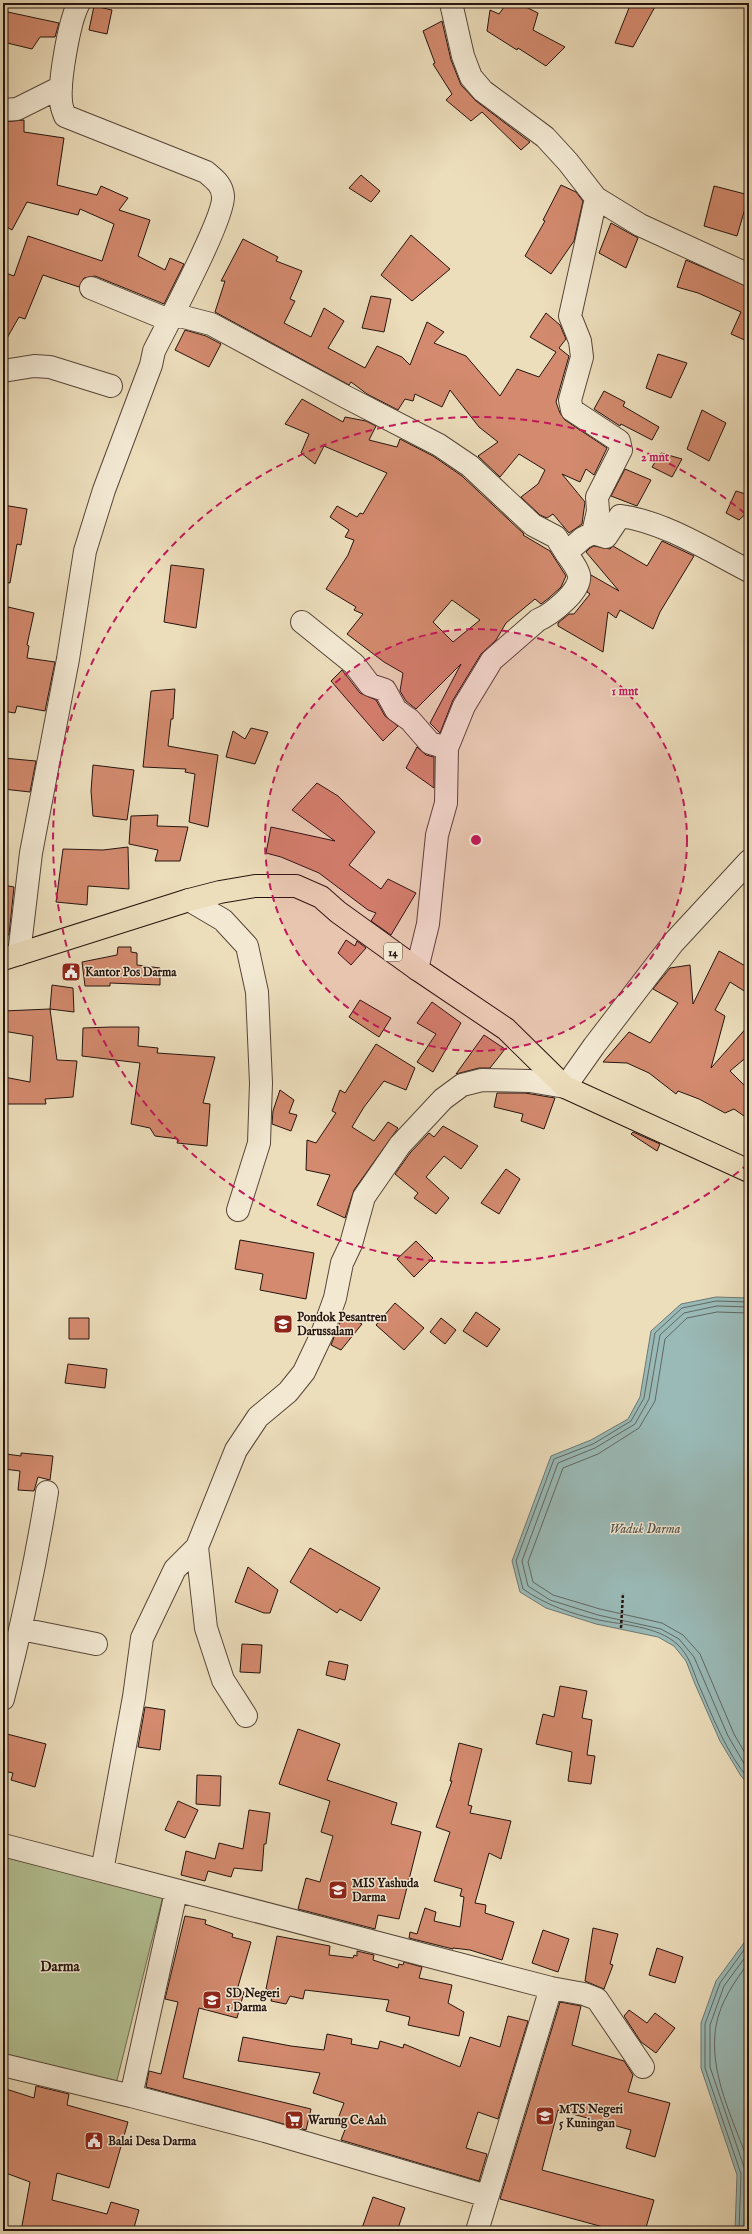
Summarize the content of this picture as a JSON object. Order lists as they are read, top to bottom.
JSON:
{
  "streets": {
    "highway": ["14"]
  },
  "districts": ["Darma"],
  "water": ["Waduk Darma"],
  "places": {
    "public building": ["Kantor Pos Darma", "Balai Desa Darma"],
    "school or university": [
      "Pondok Pesantren Darussalam",
      "MIS Yashuda Darma",
      "SD Negeri 1 Darma",
      "MTS Negeri 5 Kuningan"
    ],
    "supermarket": ["Warung Ce Aah"]
  },
  "rings": ["2 mnt", "1 mnt"]
}
